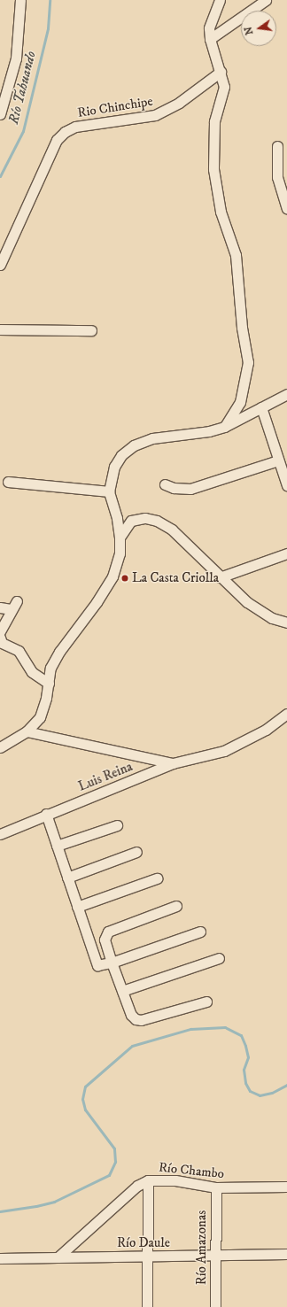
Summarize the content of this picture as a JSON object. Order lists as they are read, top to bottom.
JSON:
{
  "streets": {
    "street": [
      "Rio Chinchipe",
      "Luis Reina",
      "Río Chambo",
      "Río Daule",
      "Río Amazonas"
    ]
  },
  "crossings": [
    ["Río Chambo", "Río Daule"],
    ["Río Chambo", "Río Amazonas"],
    ["Río Daule", "Río Amazonas"]
  ],
  "water": ["Río Tahuando"],
  "places": ["La Casta Criolla"],
  "north": "left"
}
